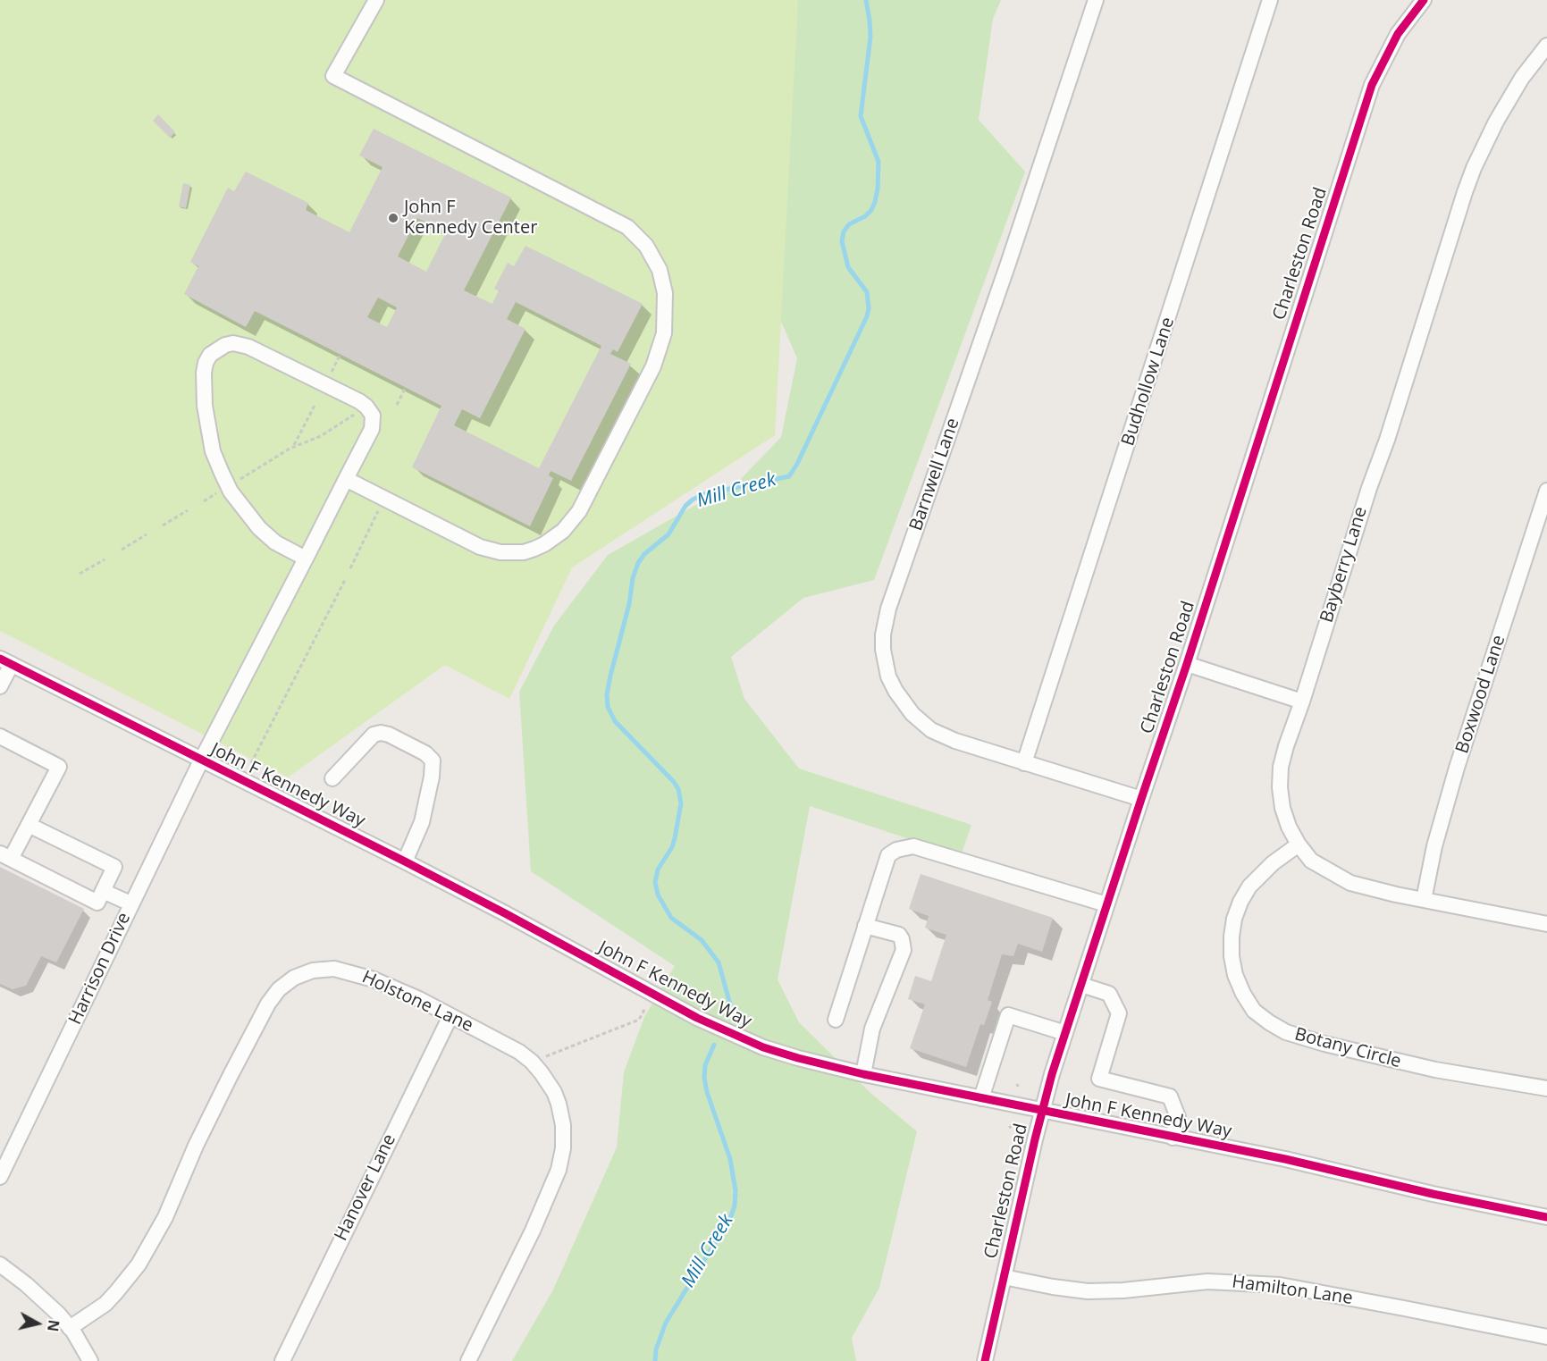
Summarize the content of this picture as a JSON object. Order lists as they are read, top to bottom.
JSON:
{
  "streets": {
    "street": [
      "Charleston Road",
      "Budhollow Lane",
      "Barnwell Lane",
      "Bayberry Lane",
      "Boxwood Lane",
      "John F Kennedy Way",
      "Harrison Drive",
      "Holstone Lane",
      "Botany Circle",
      "Hanover Lane",
      "Hamilton Lane"
    ]
  },
  "crossings": [
    ["Charleston Road", "Barnwell Lane"],
    ["Charleston Road", "John F Kennedy Way"],
    ["Charleston Road", "Hamilton Lane"],
    ["Budhollow Lane", "Barnwell Lane"],
    ["Bayberry Lane", "Boxwood Lane"],
    ["Bayberry Lane", "Botany Circle"],
    ["John F Kennedy Way", "Harrison Drive"],
    ["Holstone Lane", "Hanover Lane"]
  ],
  "water": ["Mill Creek"],
  "places": ["John F Kennedy Center"],
  "north": "right"
}
